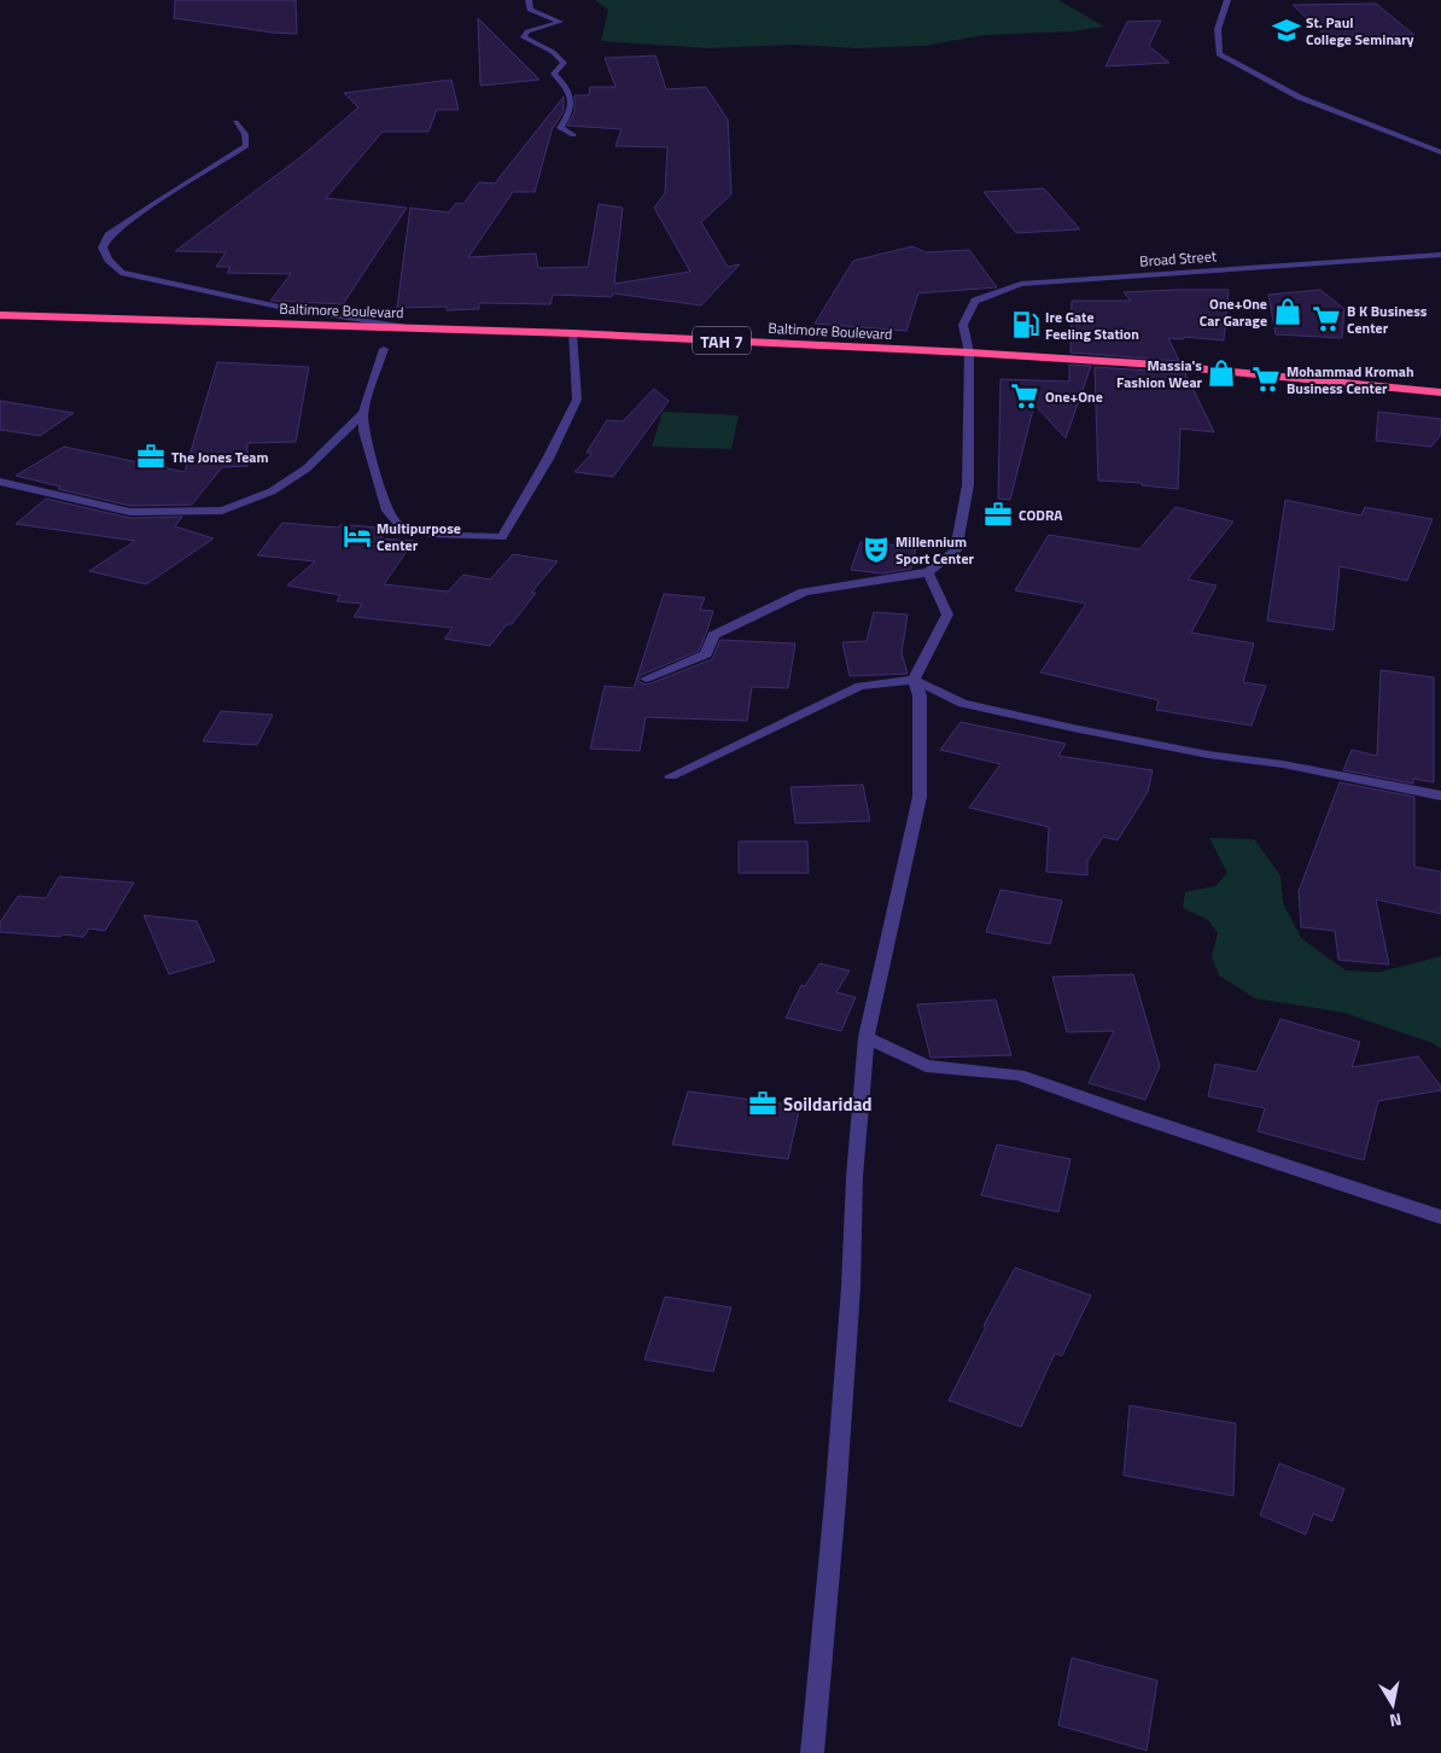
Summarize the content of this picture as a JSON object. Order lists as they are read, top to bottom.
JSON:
{
  "streets": {
    "highway": ["Baltimore Boulevard", "TAH 7"],
    "street": ["Broad Street"]
  },
  "crossings": [
    ["Broad Street", "Baltimore Boulevard"]
  ],
  "places": {
    "school or university": ["St. Paul College Seminary"],
    "shop": ["One+One Car Garage", "Massia's Fashion Wear"],
    "supermarket": ["B K Business Center", "Mohammad Kromah Business Center", "One+One"],
    "fuel station": ["Ire Gate Feeling Station"],
    "office": ["The Jones Team", "CODRA", "Soildaridad"],
    "hotel": ["Multipurpose Center"],
    "theatre": ["Millennium Sport Center"]
  },
  "north": "bottom"
}
